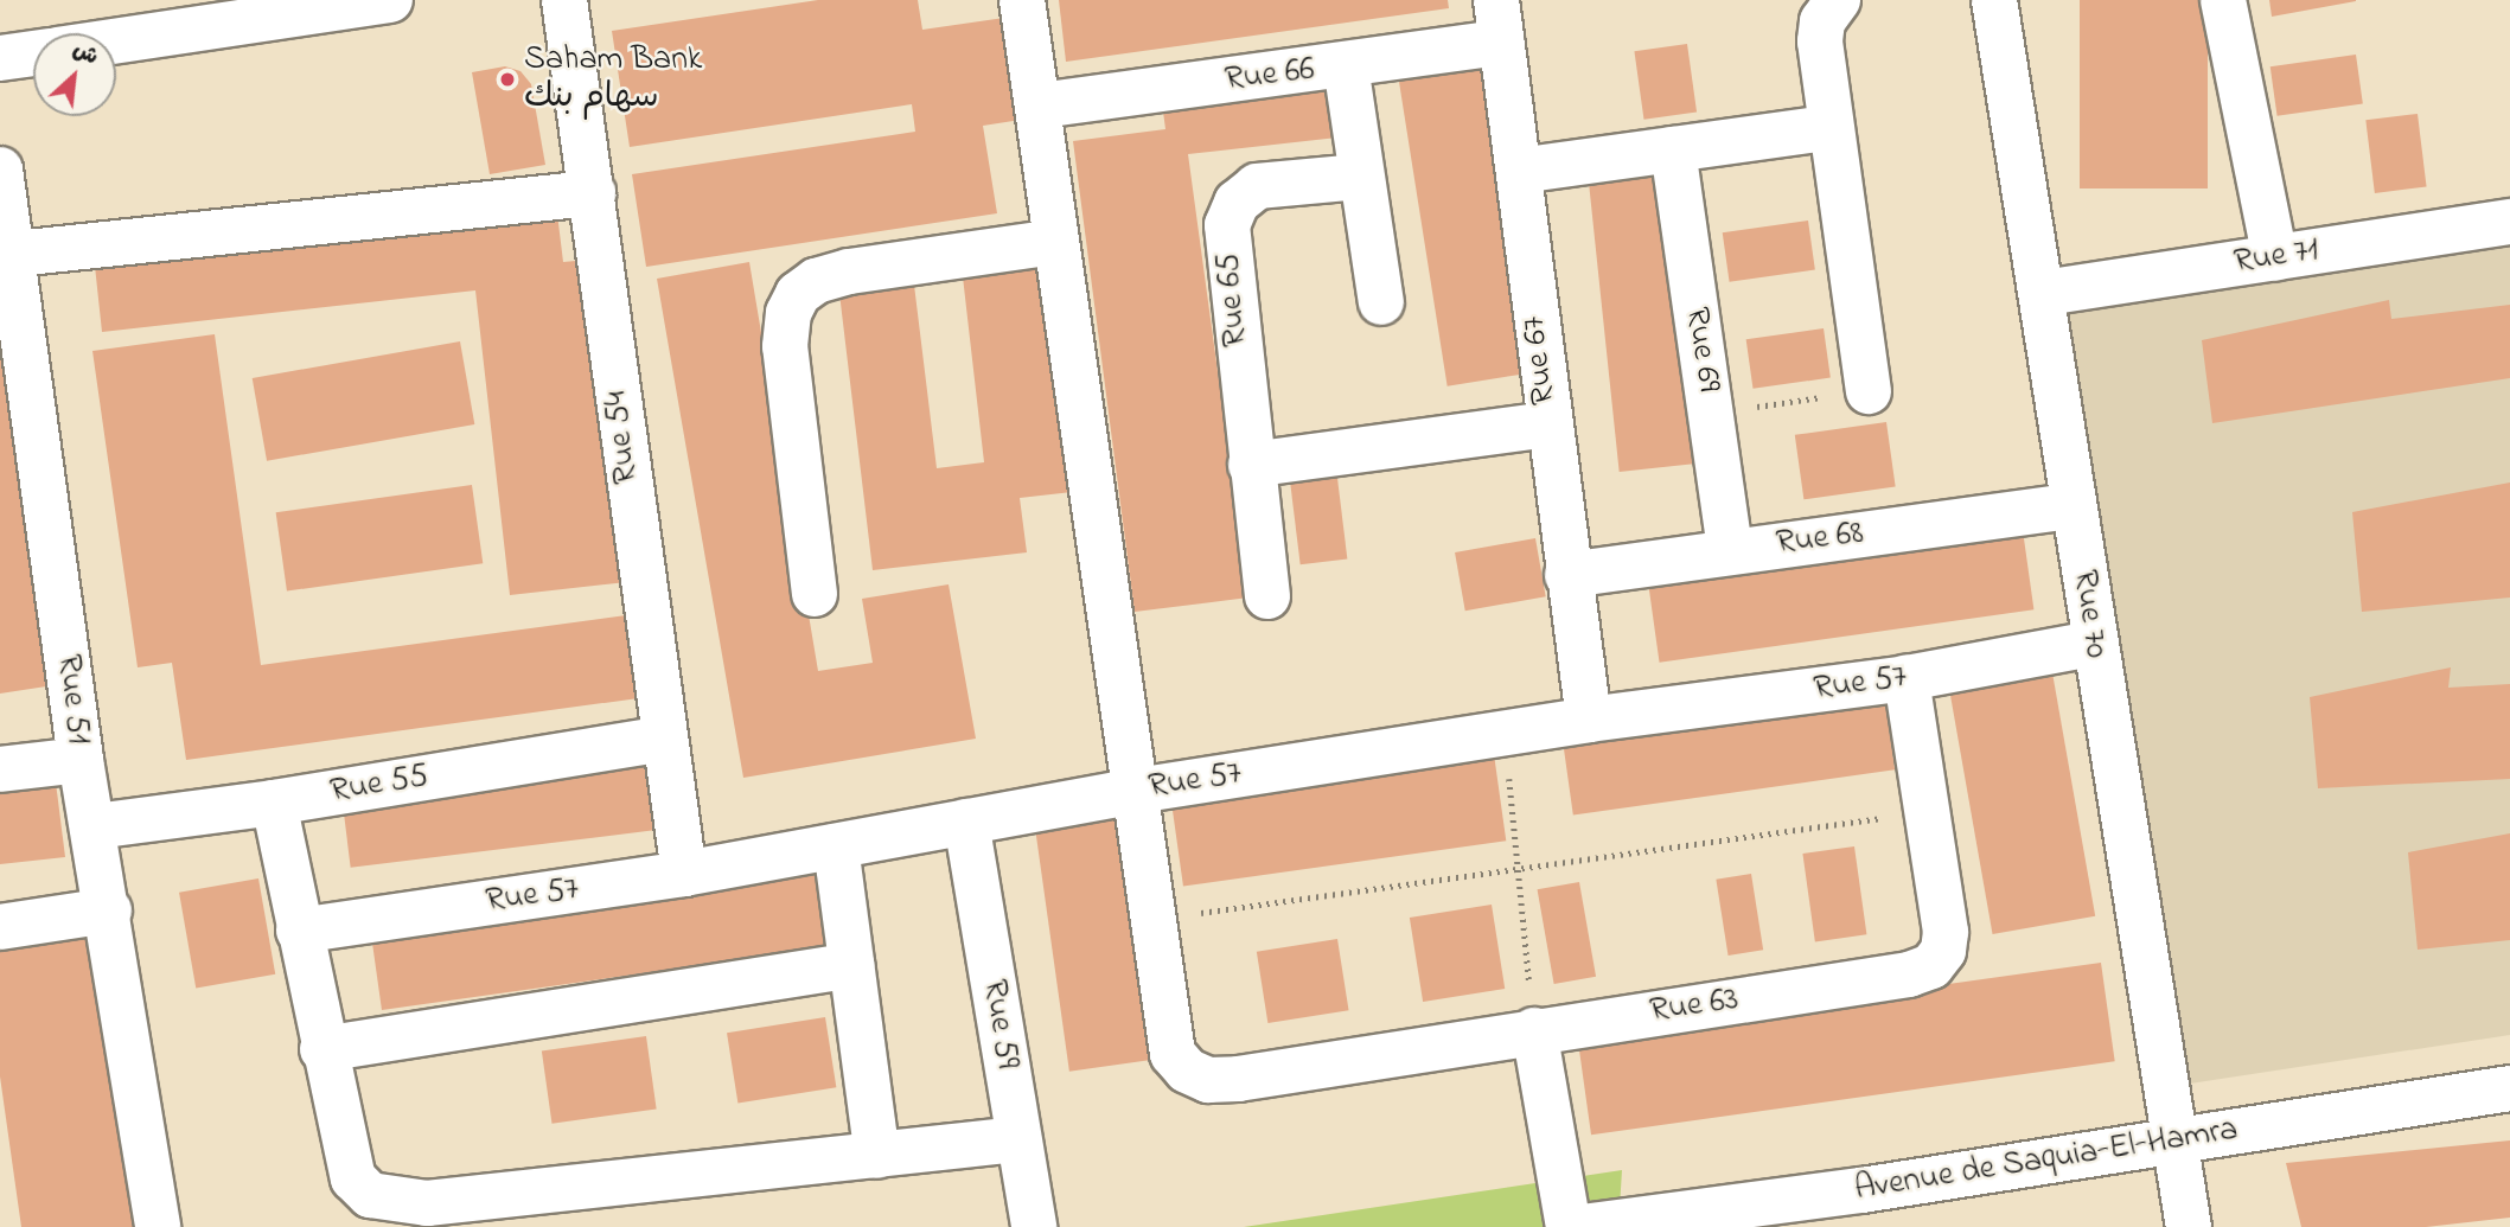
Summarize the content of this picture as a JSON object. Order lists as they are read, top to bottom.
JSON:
{
  "streets": {
    "street": [
      "Rue 66",
      "Rue 71",
      "Rue 65",
      "Rue 69",
      "Rue 67",
      "Rue 54",
      "Rue 68",
      "Rue 70",
      "Rue 57",
      "Rue 51",
      "Rue 55",
      "Rue 63",
      "Rue 59",
      "Avenue de Saquia-El-Hamra"
    ]
  },
  "crossings": [
    ["Rue 66", "Rue 67"],
    ["Rue 71", "Rue 70"],
    ["Rue 69", "Rue 68"],
    ["Rue 67", "Rue 68"],
    ["Rue 67", "Rue 57"],
    ["Rue 54", "Rue 57"],
    ["Rue 54", "Rue 55"],
    ["Rue 68", "Rue 70"],
    ["Rue 70", "Rue 57"],
    ["Rue 70", "Avenue de Saquia-El-Hamra"],
    ["Rue 57", "Rue 63"],
    ["Rue 57", "Rue 59"],
    ["Rue 51", "Rue 55"]
  ],
  "places": ["Saham Bank سهام بنك"],
  "north": "top right"
}
